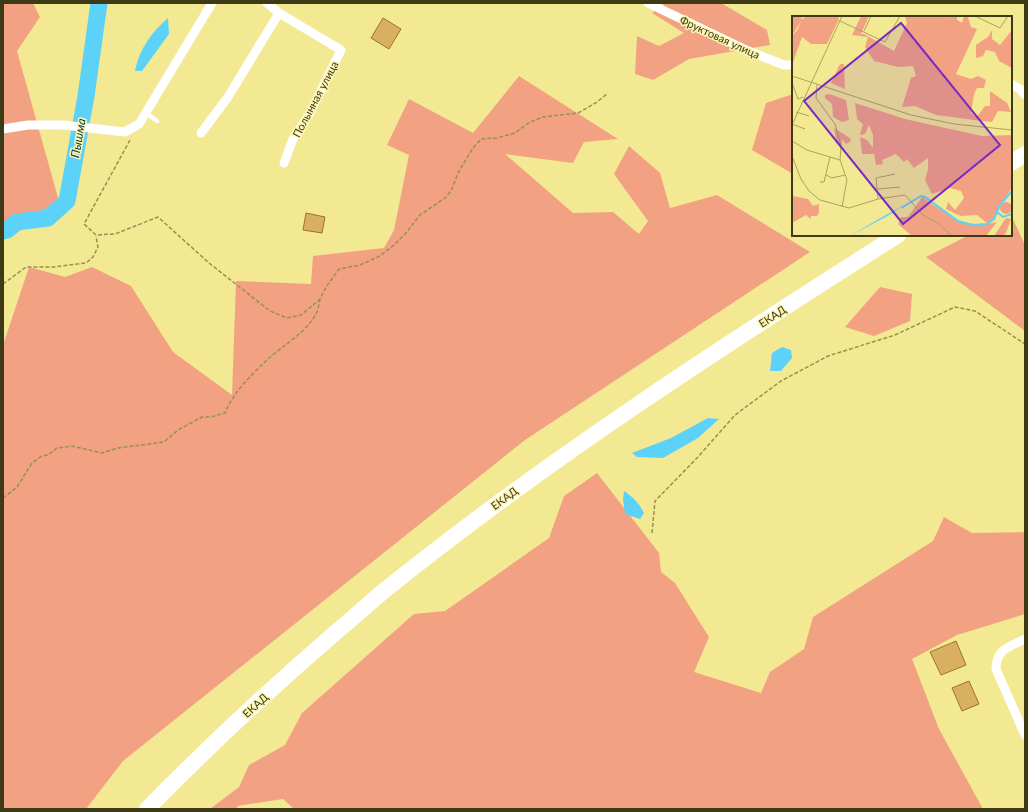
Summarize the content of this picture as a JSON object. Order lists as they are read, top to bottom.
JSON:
{
  "streets": {
    "highway": ["ЕКАД"],
    "street": ["Фруктовая улица", "Полынная улица"]
  },
  "water": ["Пышма"]
}
